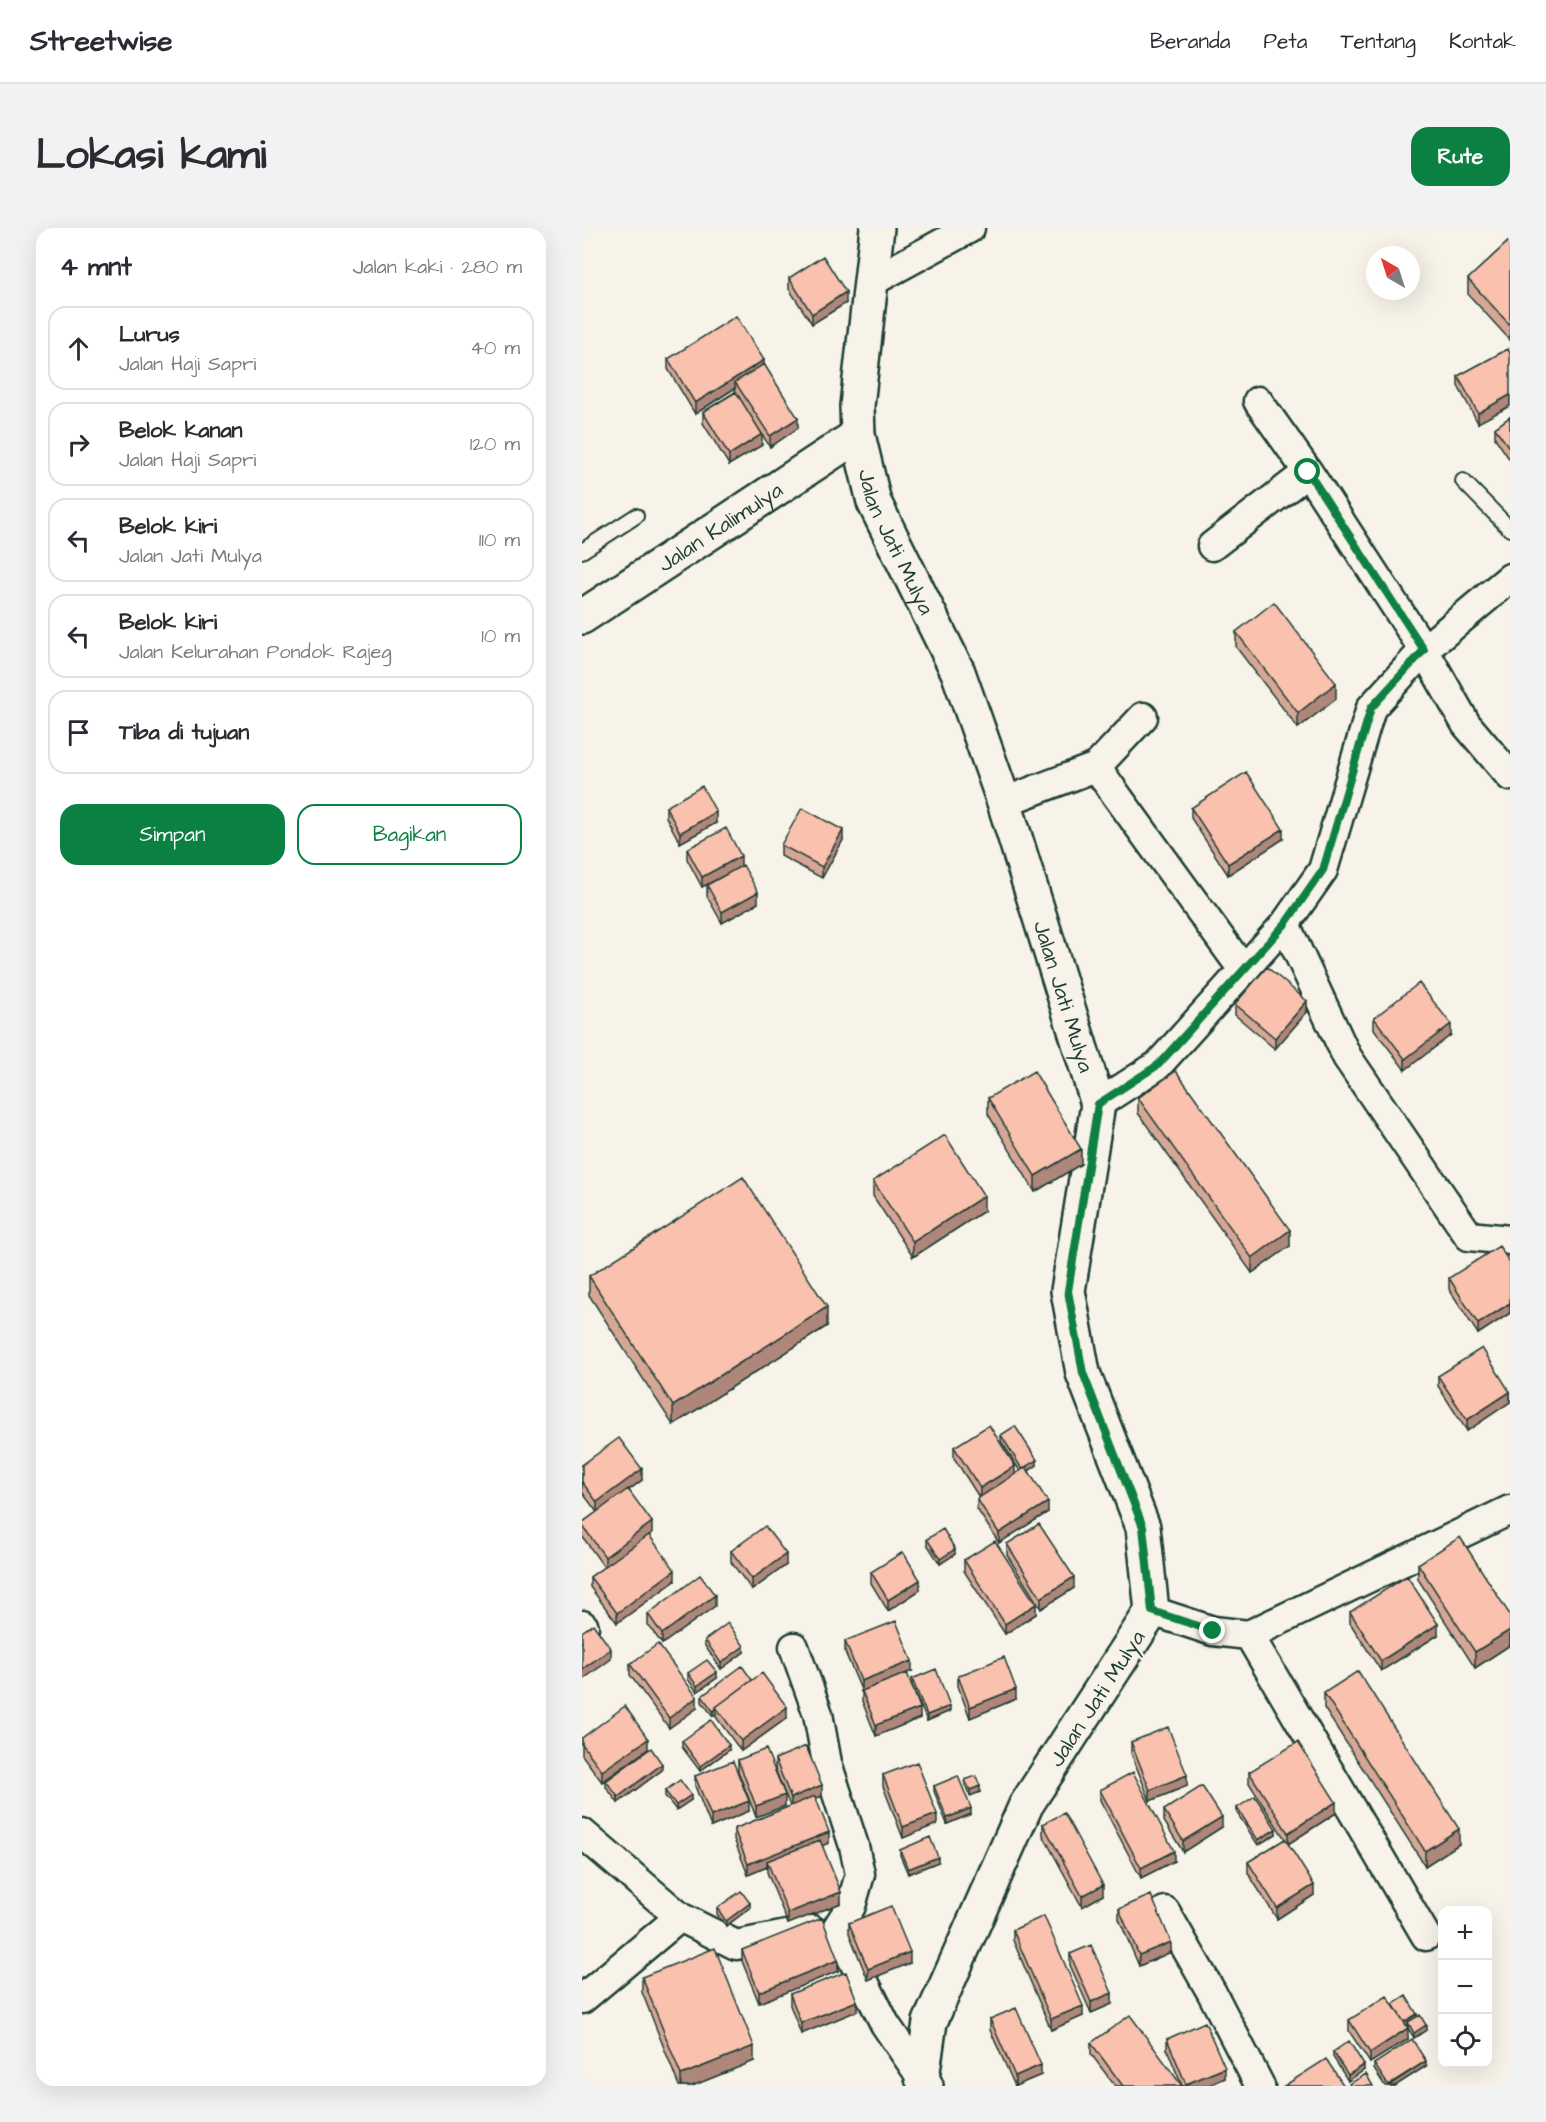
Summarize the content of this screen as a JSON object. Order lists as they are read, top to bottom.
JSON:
{
  "streets": {
    "main road": ["Jalan Kalimulya", "Jalan Jati Mulya"]
  },
  "crossings": [
    ["Jalan Kalimulya", "Jalan Jati Mulya"]
  ],
  "north": "top left",
  "page": {
    "header": "Streetwise",
    "nav": [
      "Beranda",
      "Peta",
      "Tentang",
      "Kontak"
    ],
    "title": "Lokasi kami",
    "buttons": [
      "Rute",
      ["Simpan", "Bagikan"]
    ],
    "heading": ["4 mnt", "Jalan kaki · 280 m"],
    "list": [
      ["Lurus", "Jalan Haji Sapri", "40 m"],
      ["Belok kanan", "Jalan Haji Sapri", "120 m"],
      ["Belok kiri", "Jalan Jati Mulya", "110 m"],
      ["Belok kiri", "Jalan Kelurahan Pondok Rajeg", "10 m"],
      "Tiba di tujuan"
    ],
    "map_buttons": ["+", "−"]
  }
}
